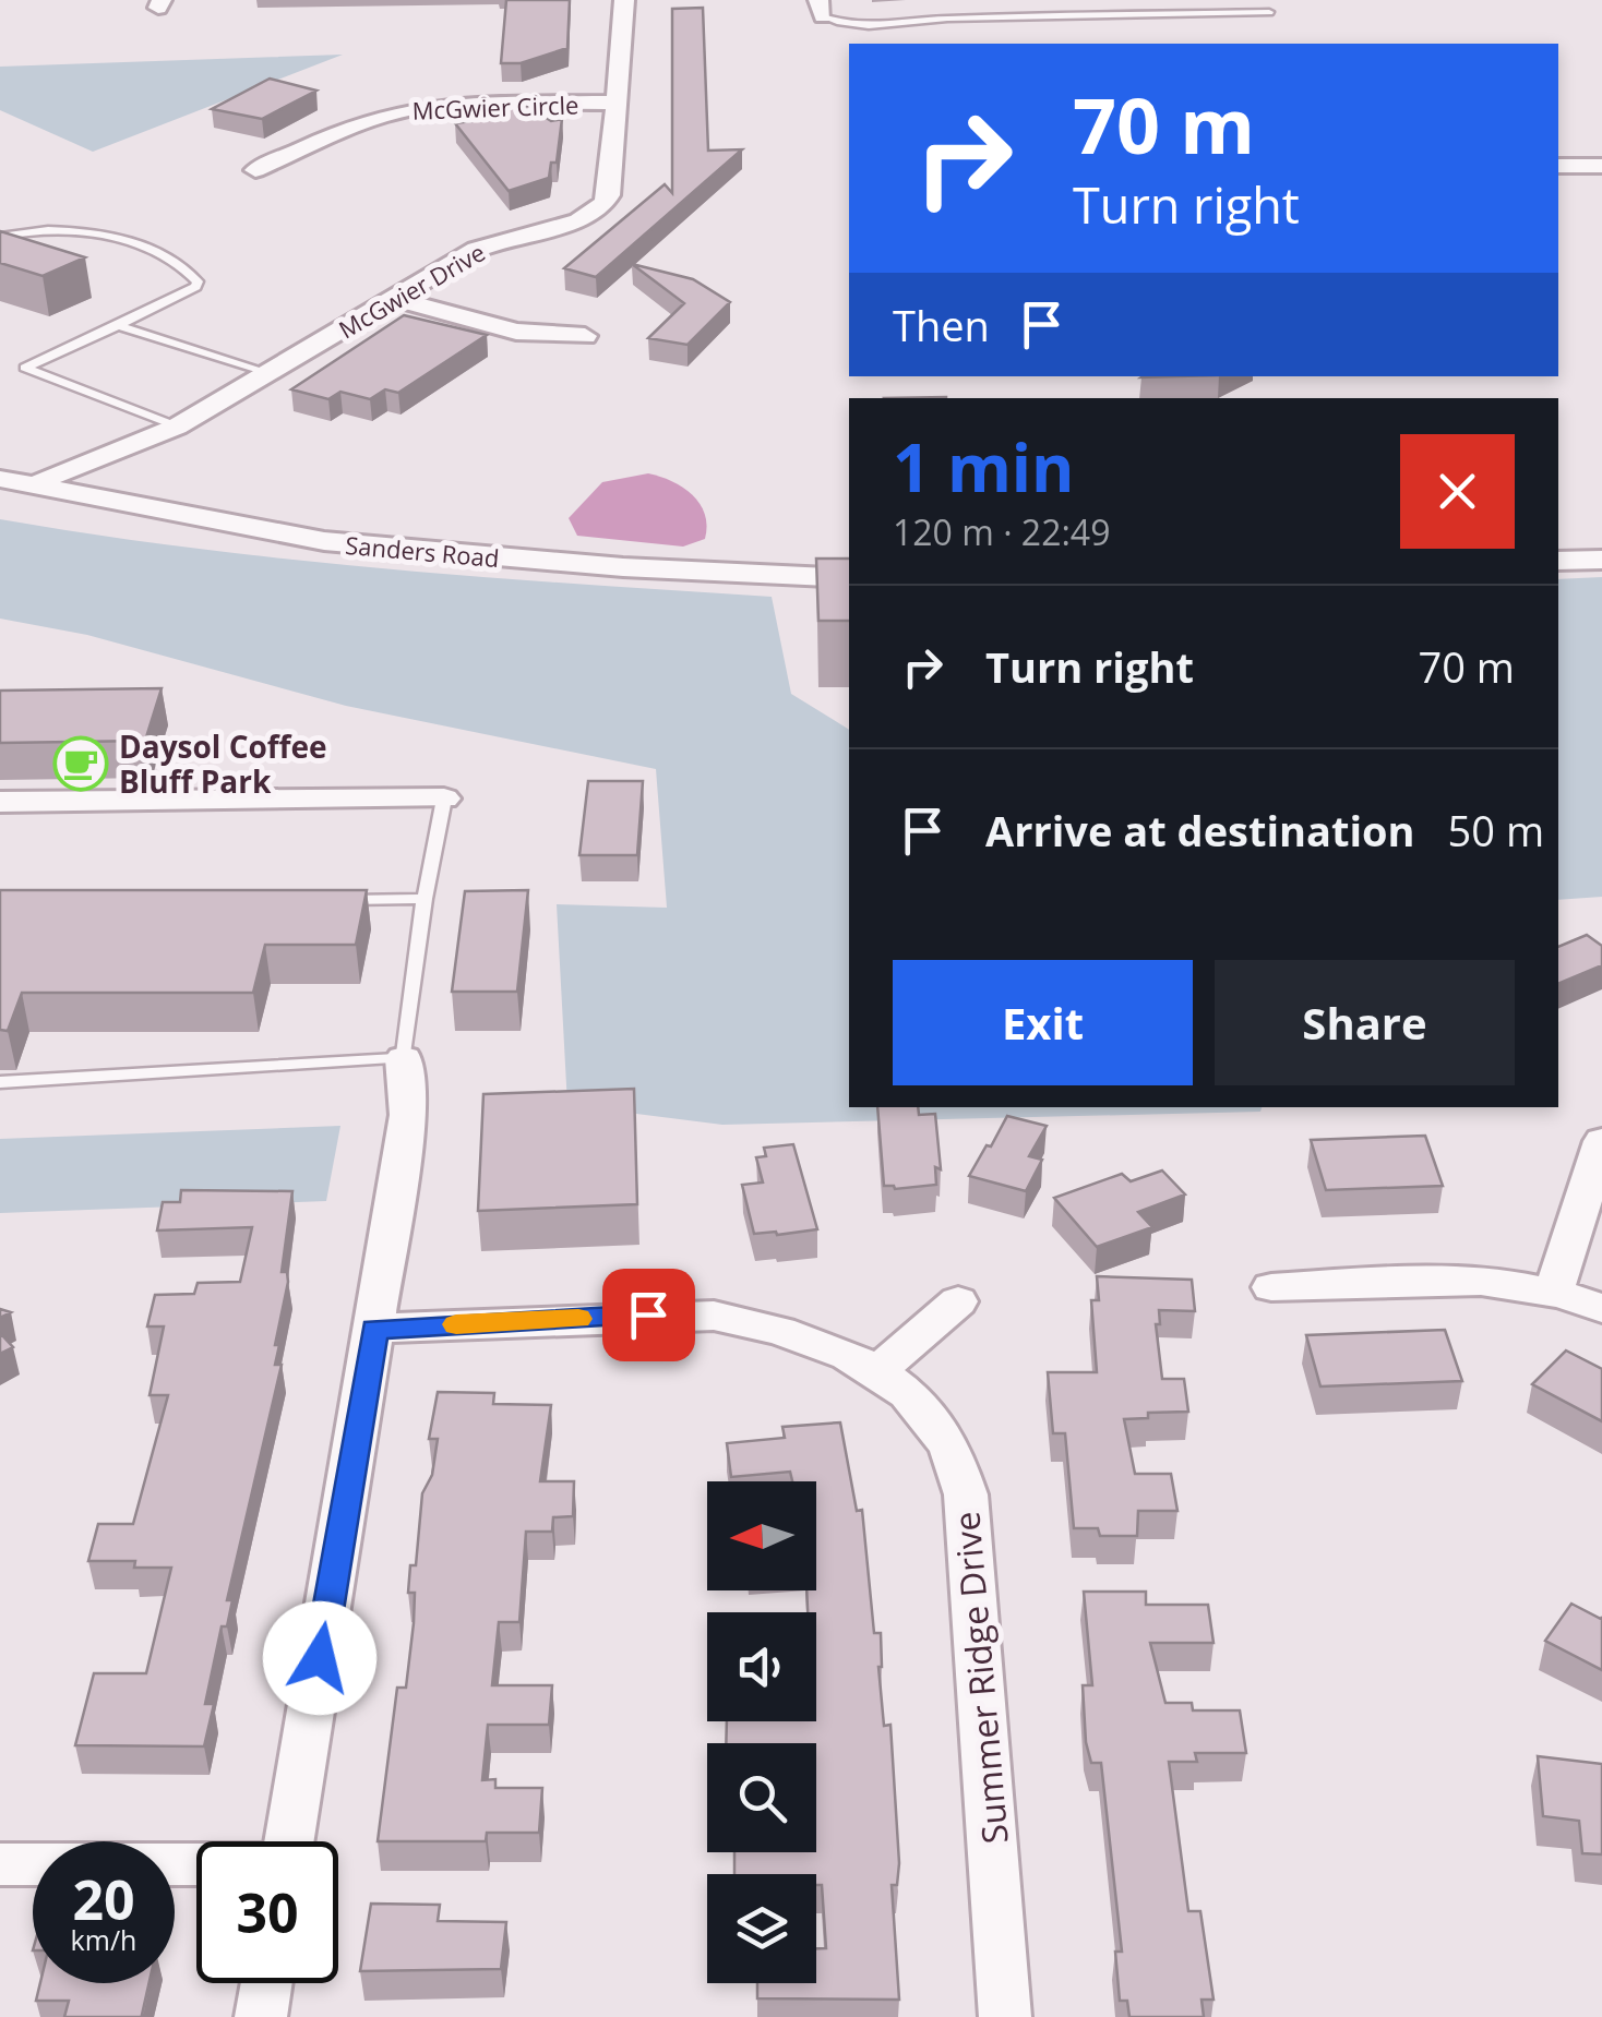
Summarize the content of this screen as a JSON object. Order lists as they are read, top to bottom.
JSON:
{
  "streets": {
    "street": [
      "McGwier Circle",
      "McGwier Drive",
      "Sanders Road",
      "Summer Ridge Drive"
    ]
  },
  "crossings": [
    ["McGwier Circle", "McGwier Drive"],
    ["McGwier Drive", "Sanders Road"]
  ],
  "places": {
    "cafe": ["Daysol Coffee Bluff Park"]
  },
  "north": "left",
  "page": {
    "turn": ["70 m", "Turn right"],
    "then": "Then",
    "heading": ["1 min", "120 m · 22:49"],
    "list": [
      {
        "name": "Turn right",
        "value": "70 m"
      },
      {
        "name": "Arrive at destination",
        "value": "50 m"
      }
    ],
    "buttons": ["Exit", "Share"],
    "speed": "20 km/h",
    "limit": "30"
  }
}
